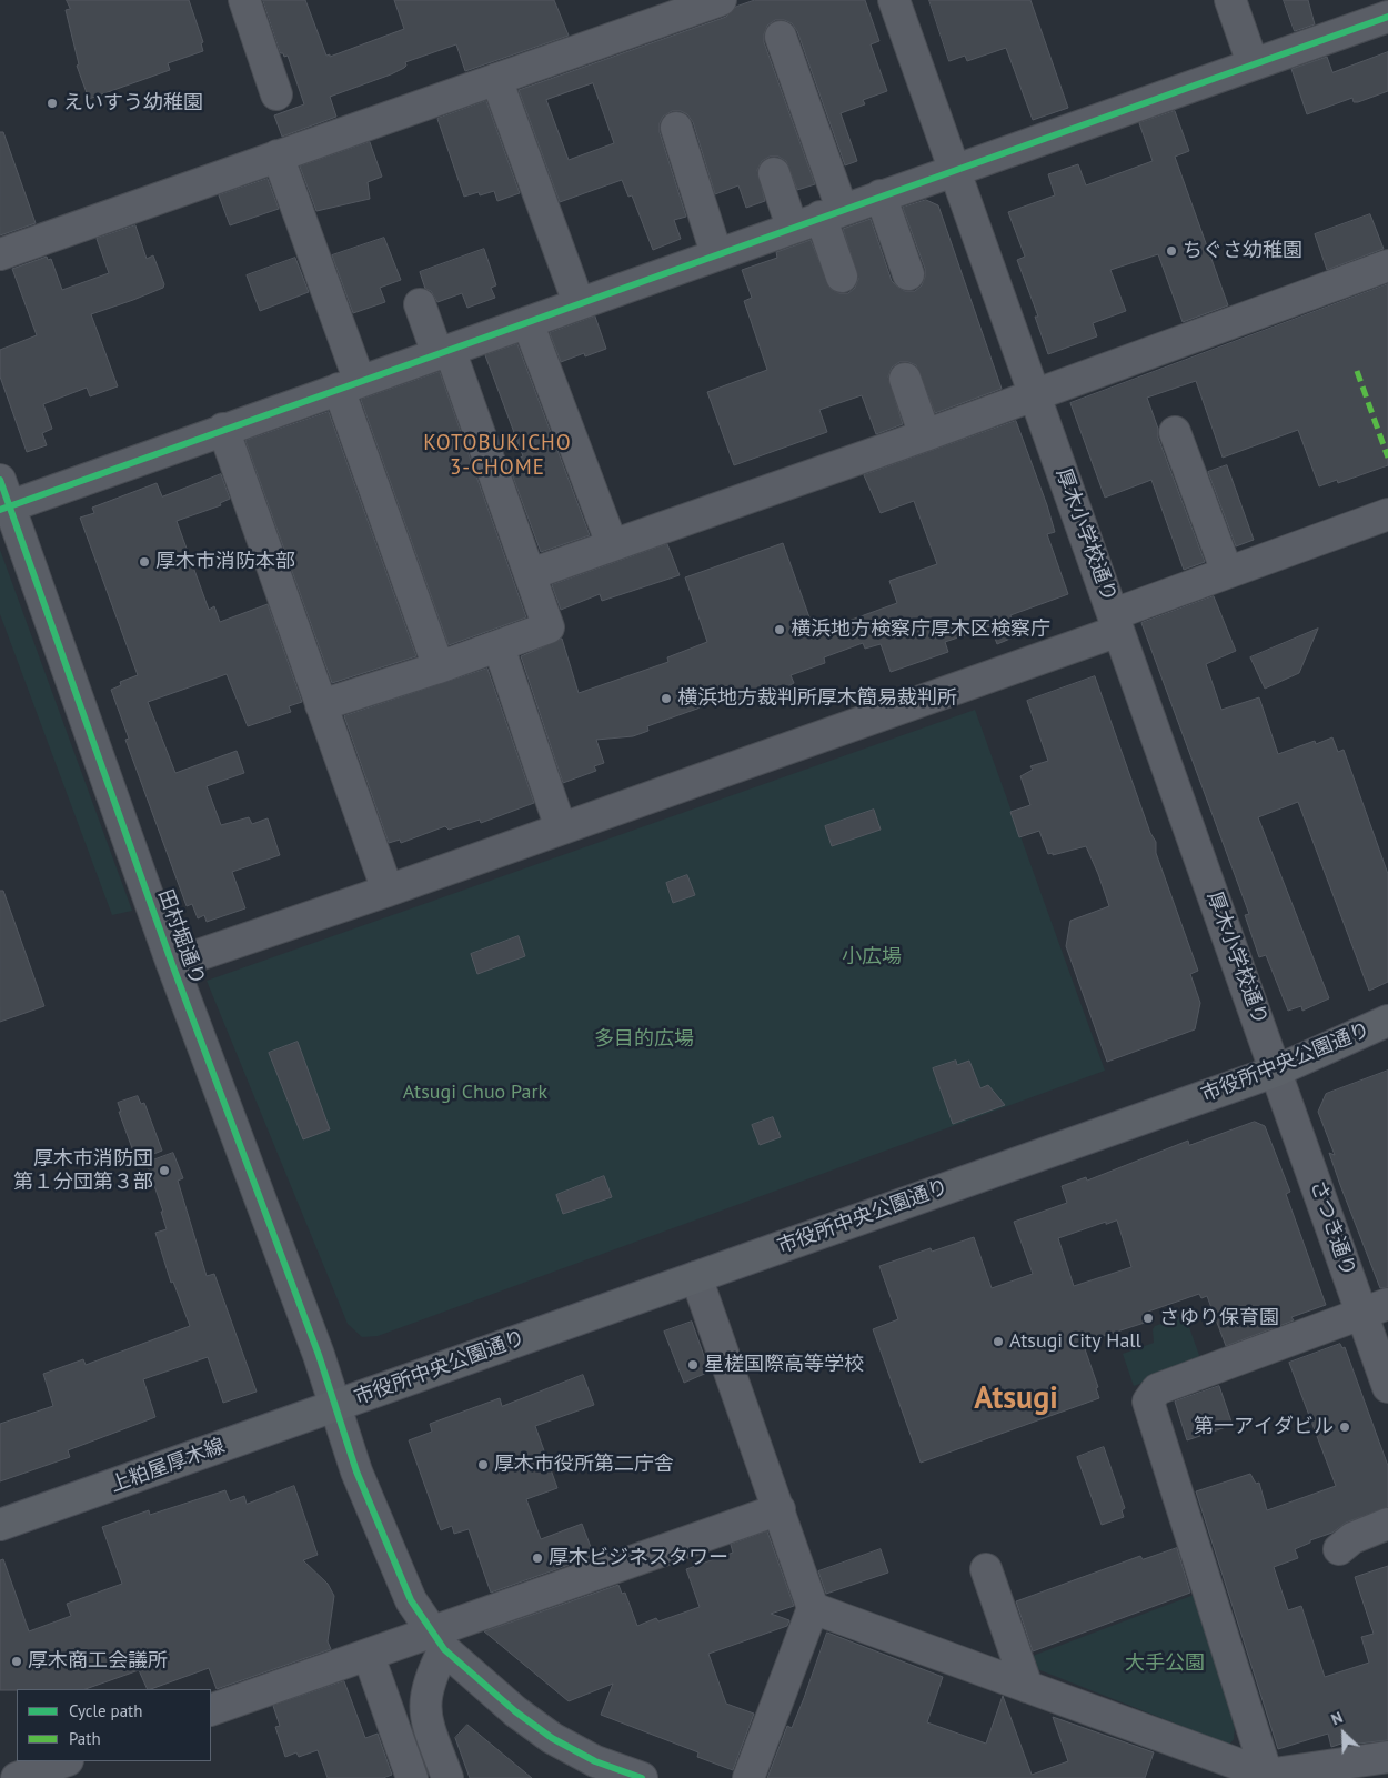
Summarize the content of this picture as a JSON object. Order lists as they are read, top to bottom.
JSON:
{
  "streets": {
    "main road": ["市役所中央公園通り", "上粕屋厚木線"],
    "street": ["厚木小学校通り", "田村堀通り", "さつき通り"]
  },
  "crossings": [
    ["厚木小学校通り", "市役所中央公園通り"],
    ["厚木小学校通り", "さつき通り"],
    ["田村堀通り", "市役所中央公園通り"],
    ["田村堀通り", "上粕屋厚木線"],
    ["市役所中央公園通り", "さつき通り"],
    ["市役所中央公園通り", "上粕屋厚木線"]
  ],
  "districts": ["KOTOBUKICHO 3-CHOME", "Atsugi"],
  "parks": [
    "小広場",
    "多目的広場",
    "Atsugi Chuo Park",
    "大手公園"
  ],
  "places": [
    "えいすう幼稚園",
    "ちぐさ幼稚園",
    "厚木市消防本部",
    "横浜地方検察庁厚木区検察庁",
    "横浜地方裁判所厚木簡易裁判所",
    "厚木市消防団 第１分団第３部",
    "さゆり保育園",
    "Atsugi City Hall",
    "星槎国際高等学校",
    "第一アイダビル",
    "厚木市役所第二庁舎",
    "厚木ビジネスタワー",
    "厚木商工会議所"
  ],
  "legend": ["Cycle path", "Path"],
  "north": "top left"
}
